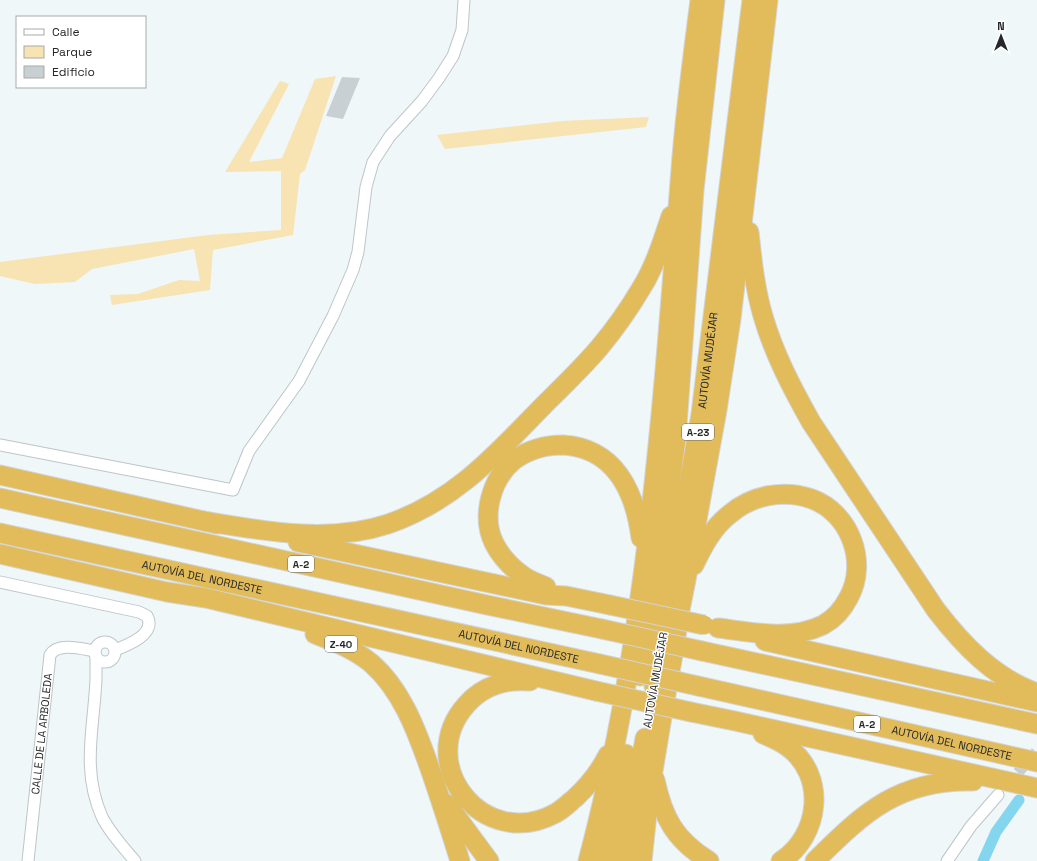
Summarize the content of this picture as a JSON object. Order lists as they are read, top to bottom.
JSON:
{
  "streets": {
    "highway": [
      "AUTOVÍA MUDÉJAR",
      "A-23",
      "A-2",
      "AUTOVÍA DEL NORDESTE",
      "Z-40"
    ],
    "street": ["CALLE DE LA ARBOLEDA"]
  },
  "legend": ["Calle", "Parque", "Edificio"],
  "north": "top"
}
